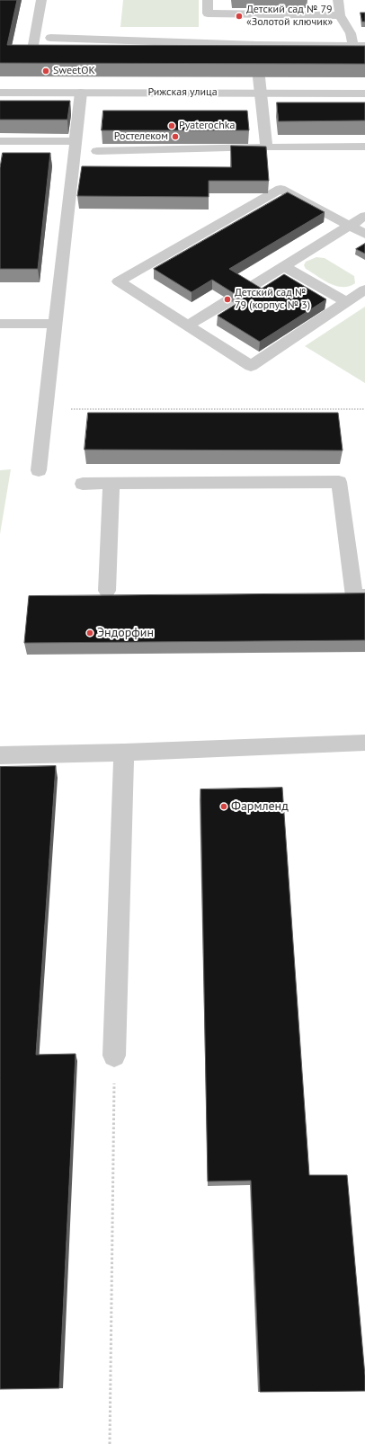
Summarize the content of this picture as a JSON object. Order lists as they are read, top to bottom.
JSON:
{
  "streets": {
    "street": ["Рижская улица"]
  },
  "places": [
    "Детский сад № 79 «Золотой ключик»",
    "SweetOK",
    "Pyaterochka",
    "Ростелеком",
    "Детский сад № 79 (корпус № 3)",
    "Эндорфин",
    "Фармленд"
  ]
}
